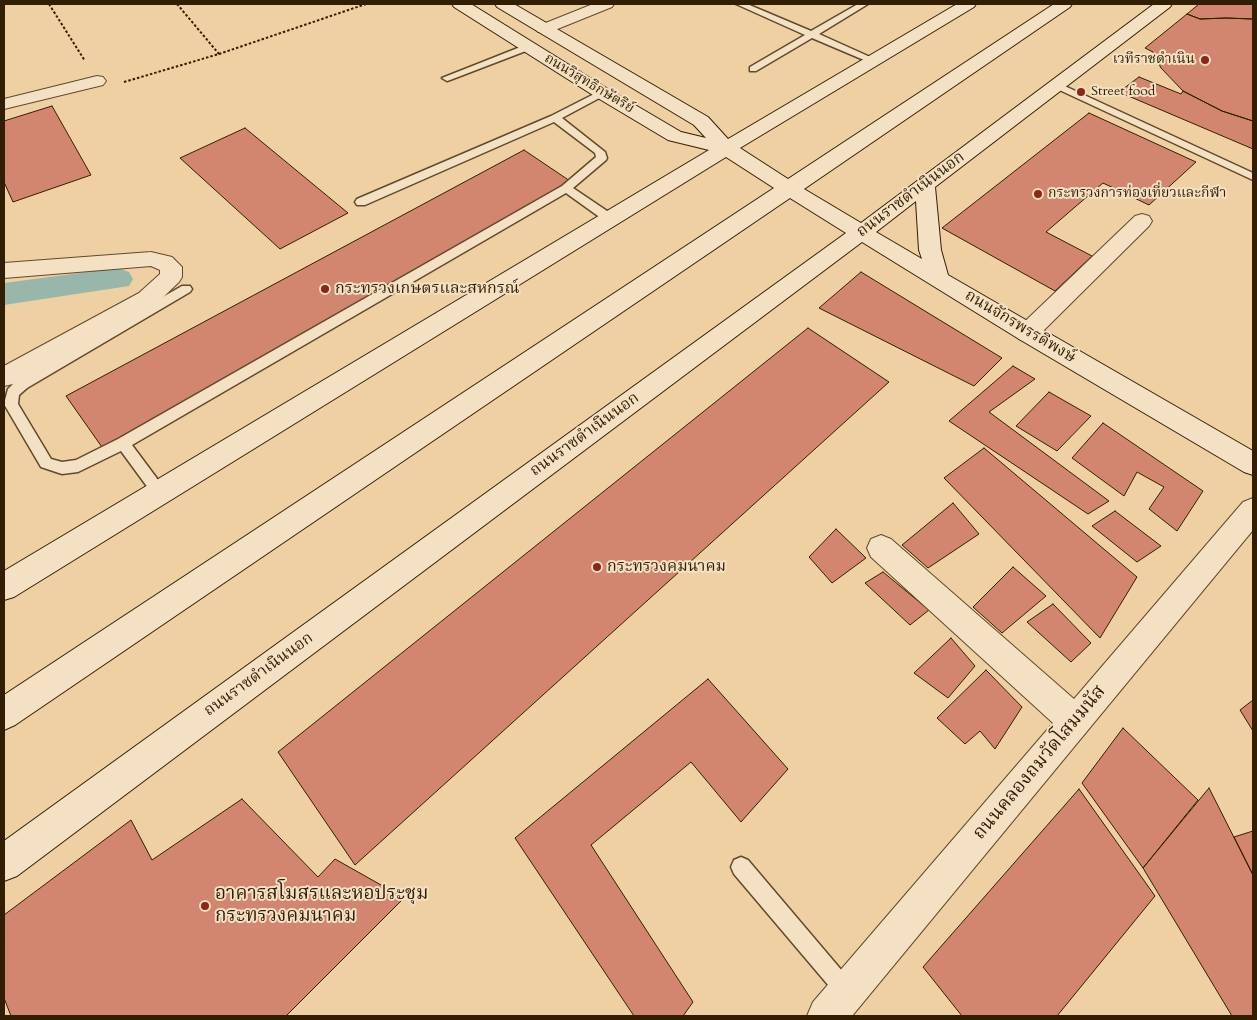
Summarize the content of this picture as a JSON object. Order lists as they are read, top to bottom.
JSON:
{
  "streets": {
    "main road": [
      "ถนนวิสุทธิกษัตริย์",
      "ถนนราชดำเนินนอก",
      "ถนนจักรพรรดิพงษ์",
      "ถนนคลองถมวัดโสมมนัส"
    ]
  },
  "crossings": [
    ["ถนนวิสุทธิกษัตริย์", "ถนนจักรพรรดิพงษ์"],
    ["ถนนราชดำเนินนอก", "ถนนจักรพรรดิพงษ์"]
  ],
  "places": [
    "เวทีราชดำเนิน",
    "Street food",
    "กระทรวงการท่องเที่ยวและกีฬา",
    "กระทรวงเกษตรและสหกรณ์",
    "กระทรวงคมนาคม",
    "อาคารสโมสรและหอประชุม กระทรวงคมนาคม"
  ]
}
